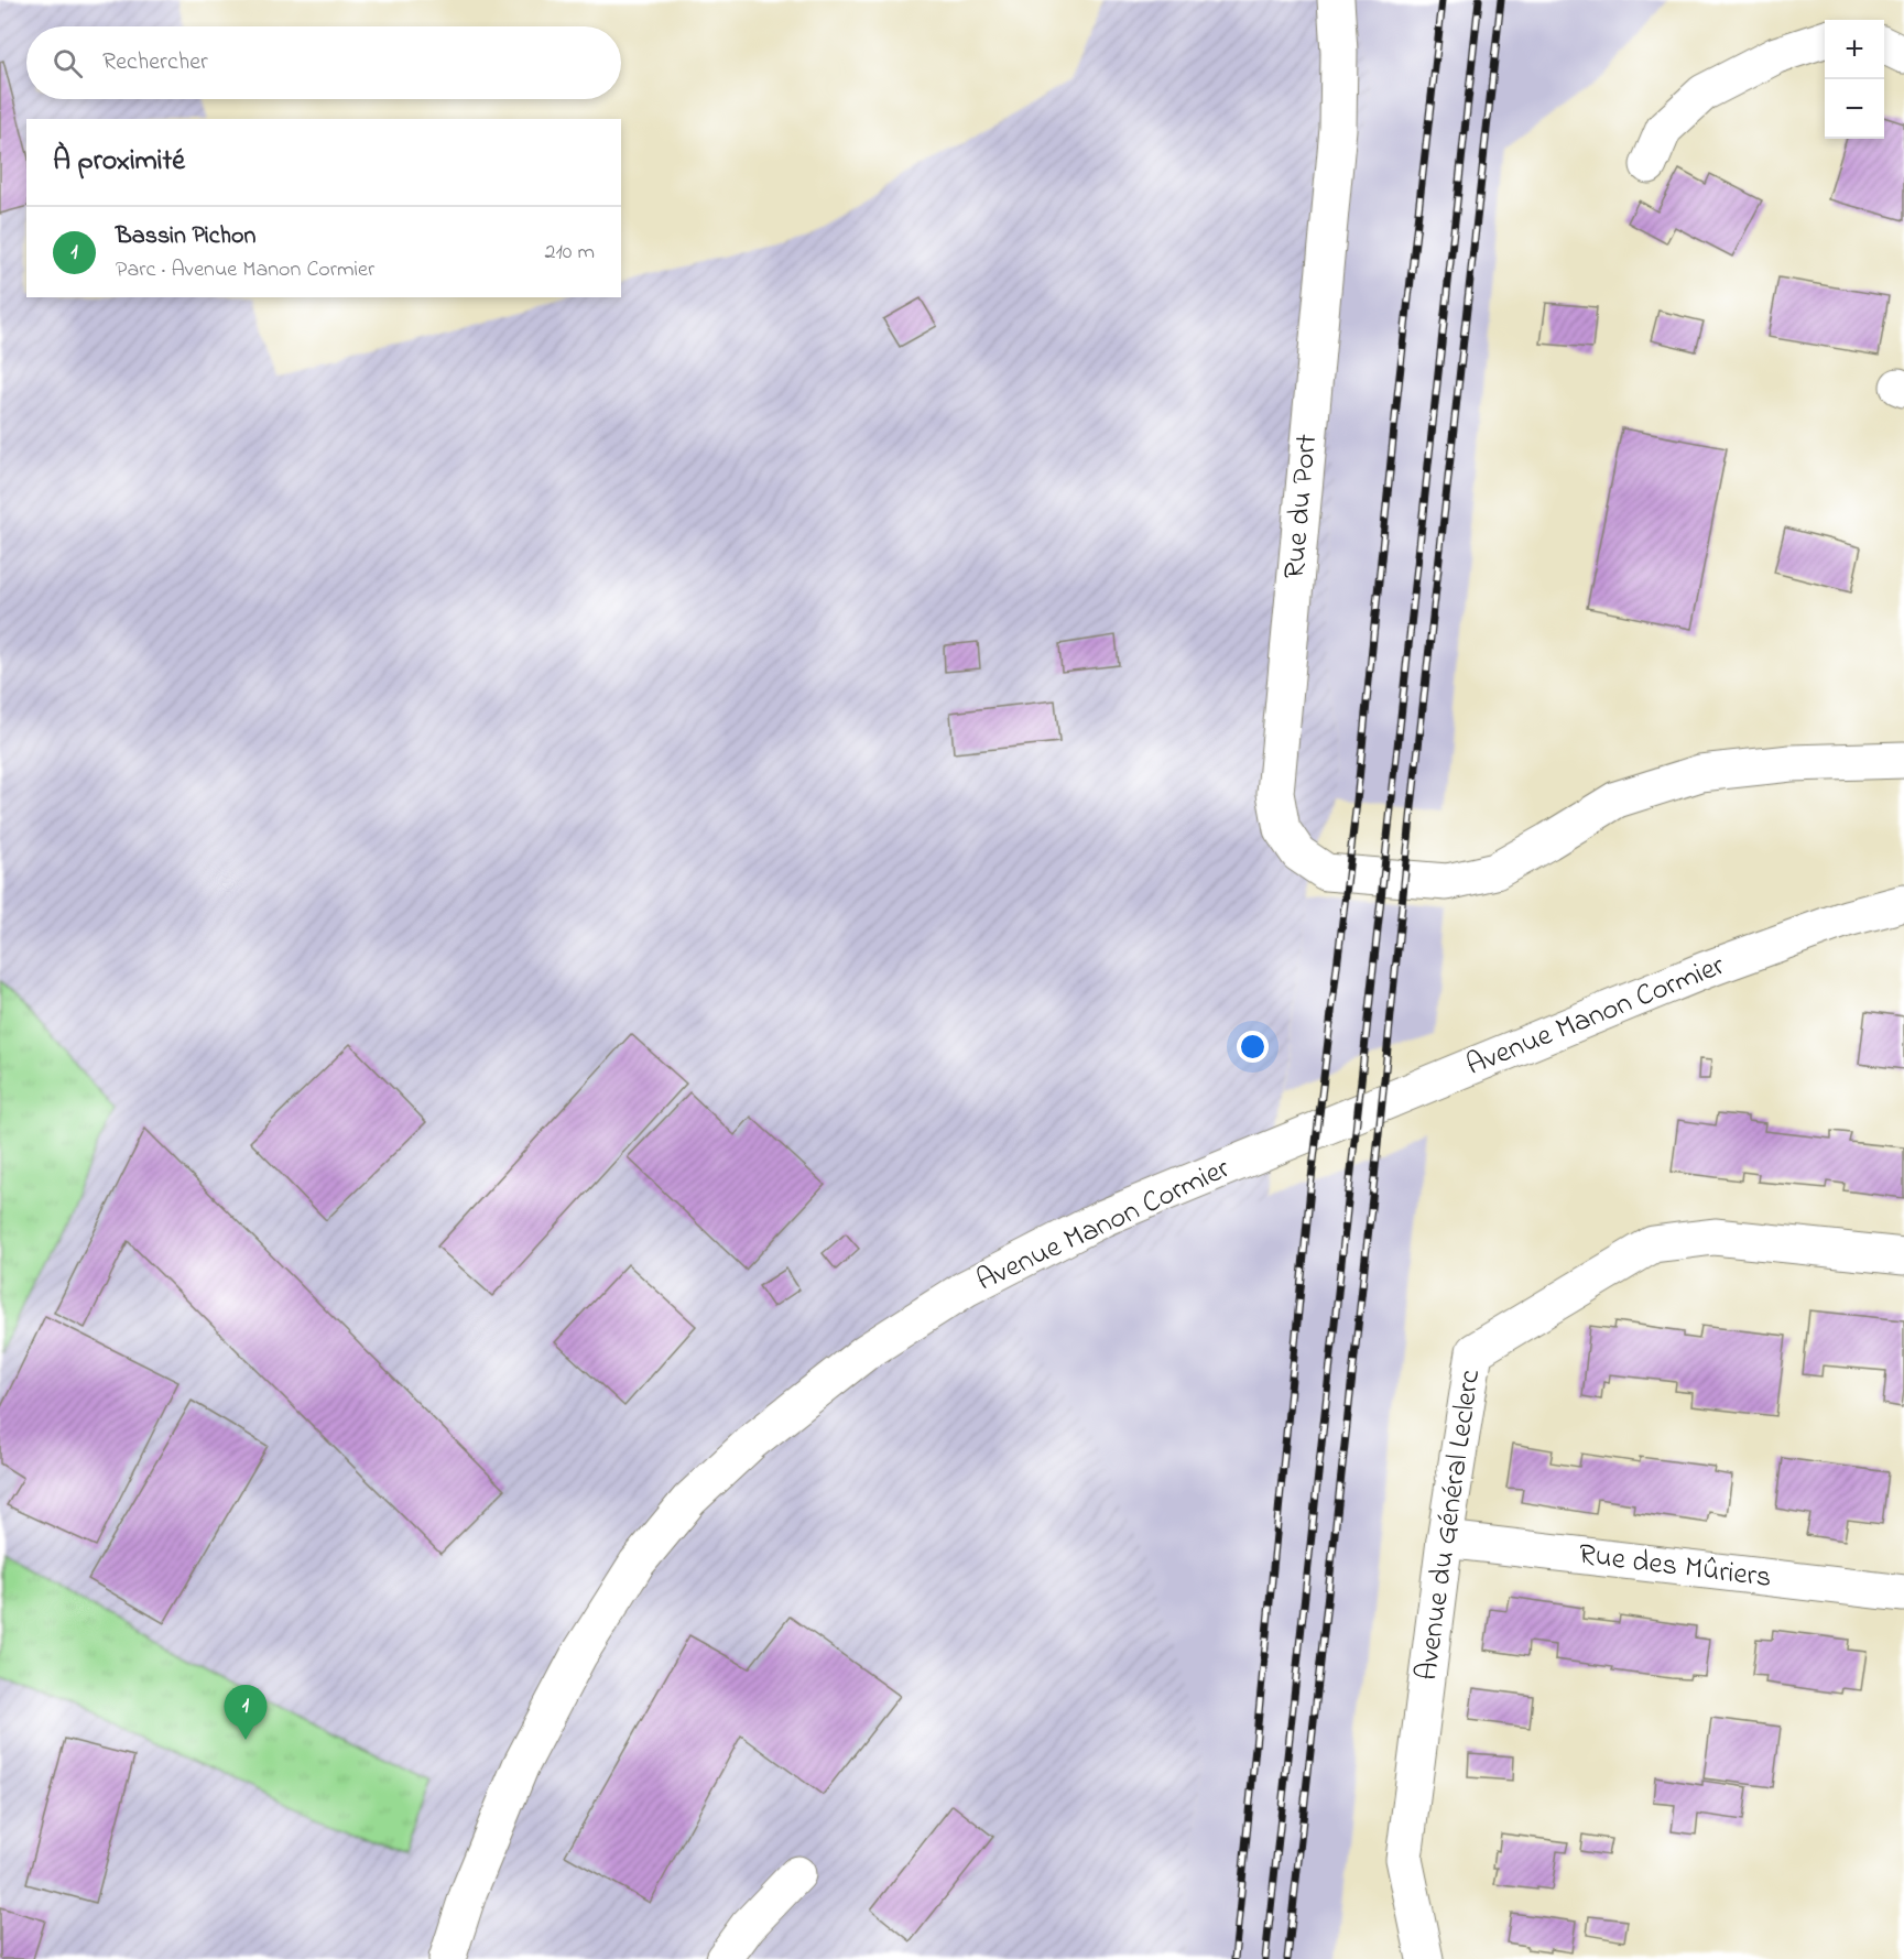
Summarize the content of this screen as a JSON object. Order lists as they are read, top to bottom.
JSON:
{
  "streets": {
    "street": [
      "Rue du Port",
      "Avenue Manon Cormier",
      "Avenue du Général Leclerc",
      "Rue des Mûriers"
    ]
  },
  "crossings": [
    ["Avenue du Général Leclerc", "Rue des Mûriers"]
  ],
  "page": {
    "map_buttons": ["+", "−"],
    "search": "Rechercher",
    "heading": "À proximité",
    "list": [
      {
        "mark": "1",
        "name": "Bassin Pichon",
        "note": "Parc · Avenue Manon Cormier",
        "value": "210 m"
      }
    ],
    "pins": "1"
  }
}
